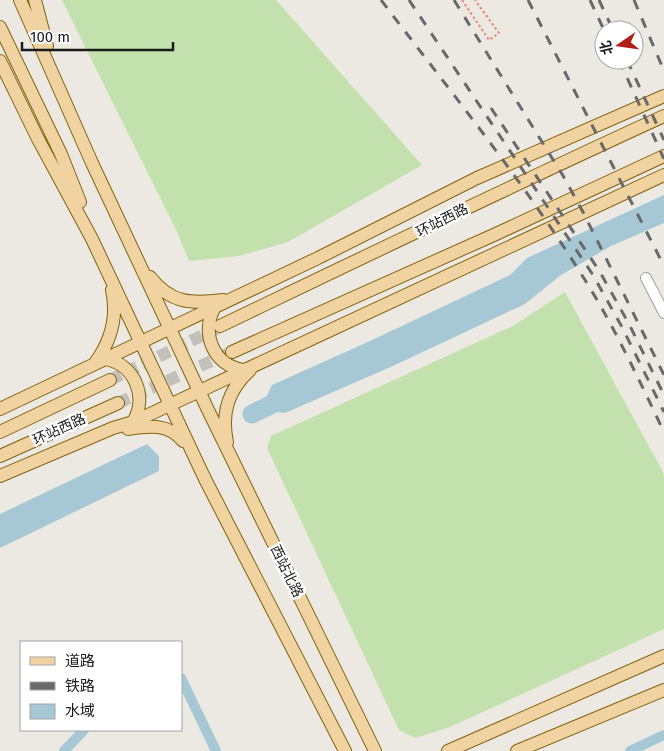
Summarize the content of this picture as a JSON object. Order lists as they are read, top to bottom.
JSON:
{
  "streets": {
    "main road": ["环站西路", "西站北路"]
  },
  "legend": ["道路", "铁路", "水域"],
  "scale_bar": "100 m",
  "north": "left"
}
